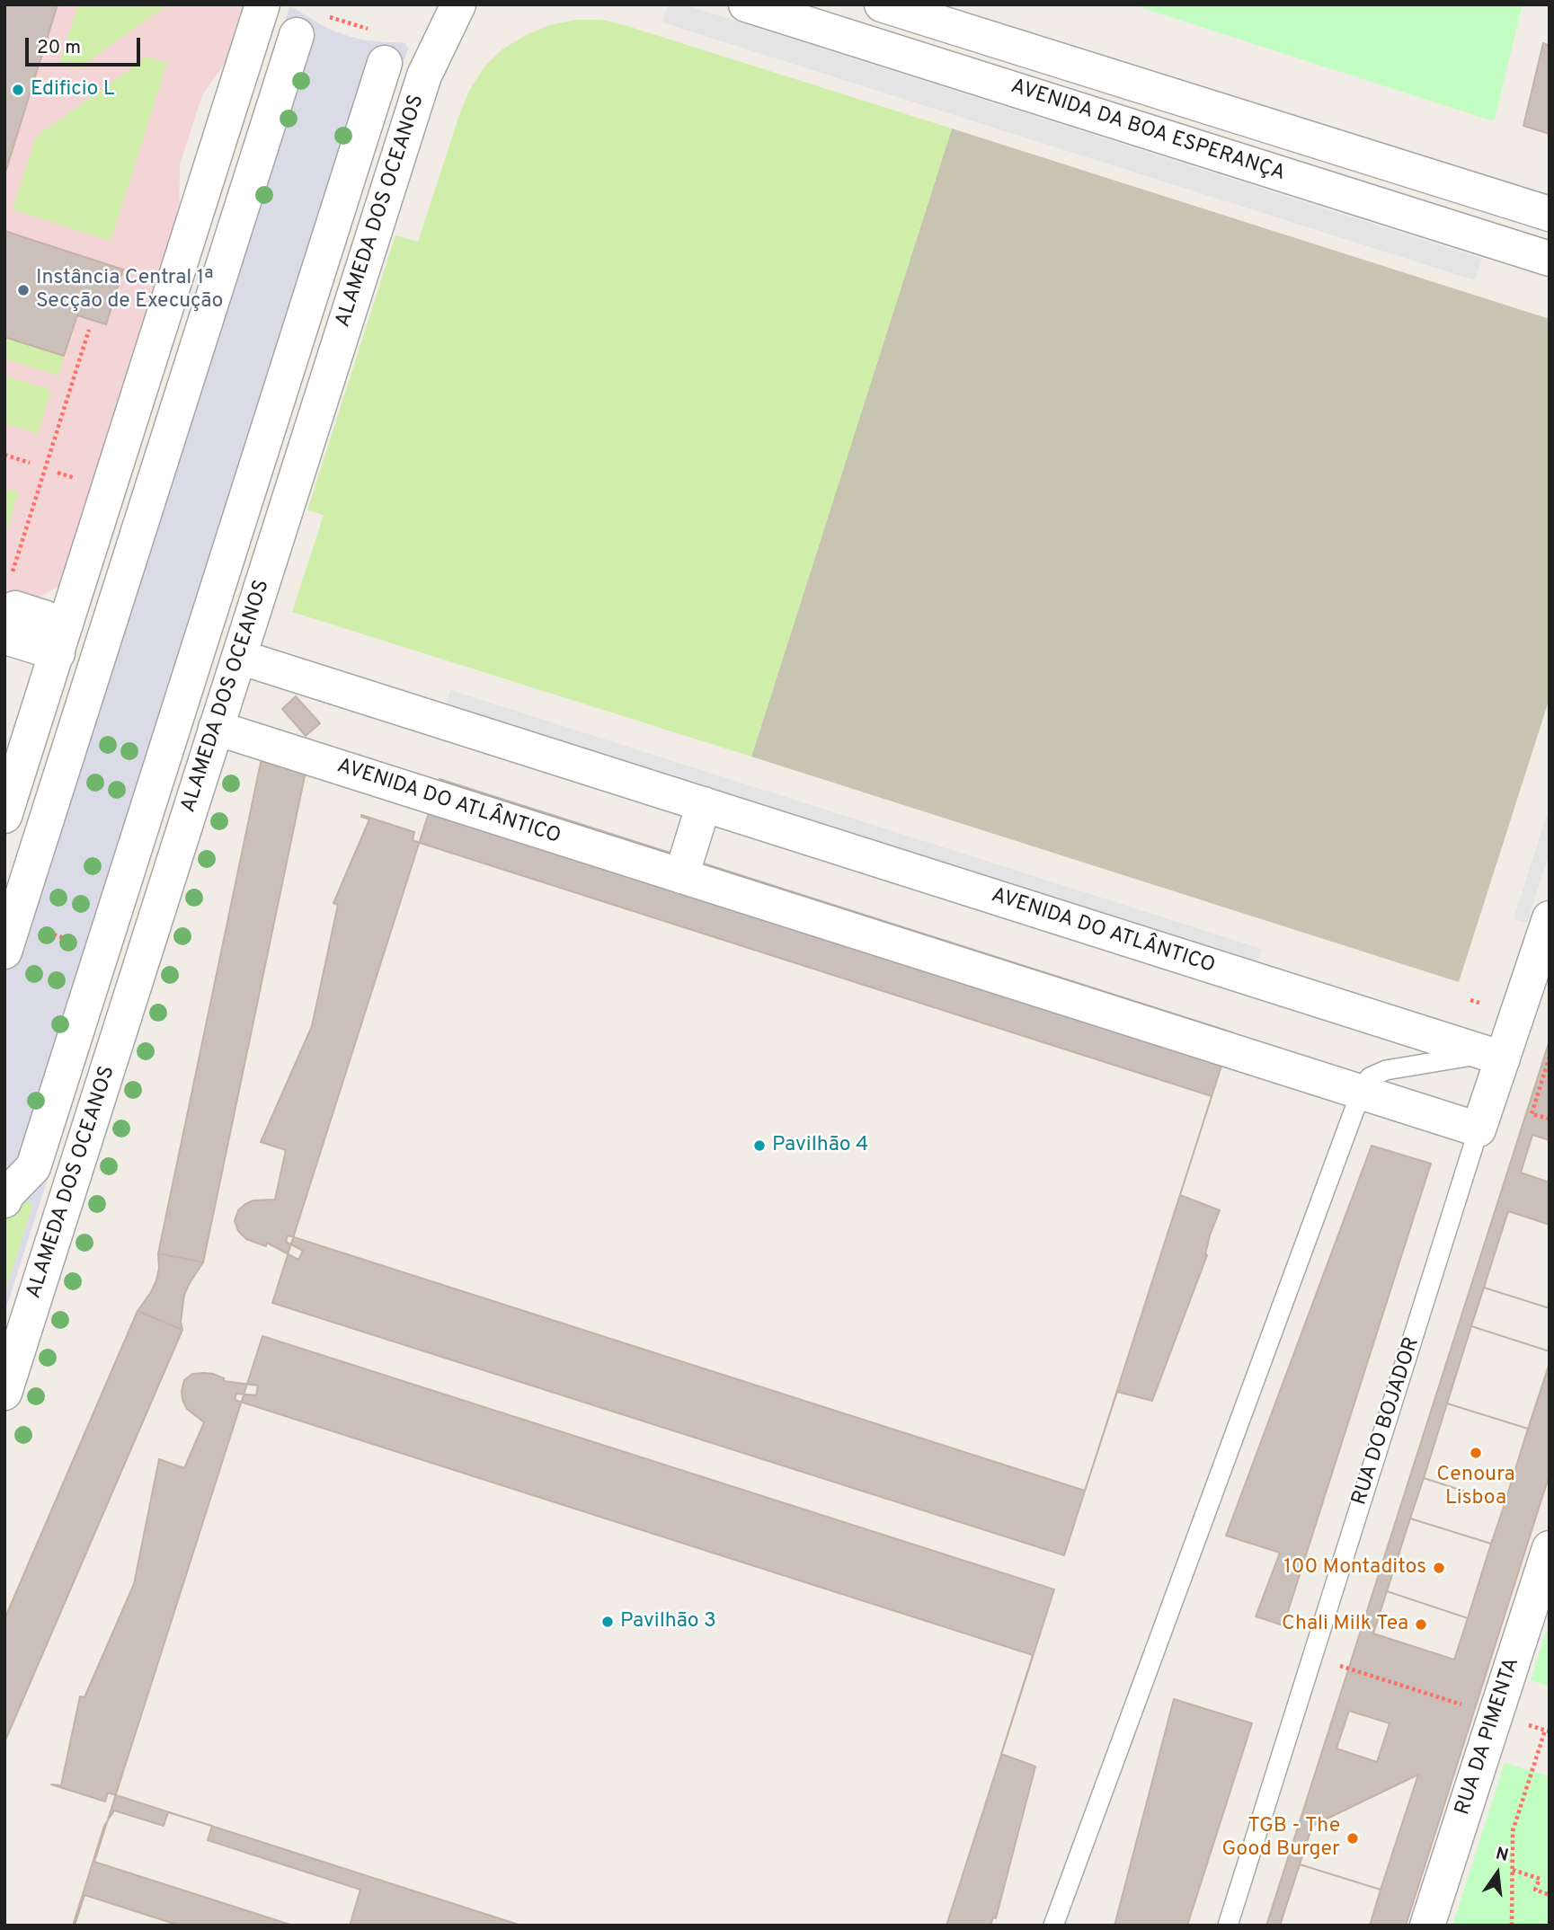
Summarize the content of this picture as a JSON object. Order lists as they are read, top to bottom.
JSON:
{
  "streets": {
    "street": [
      "AVENIDA DA BOA ESPERANÇA",
      "ALAMEDA DOS OCEANOS",
      "AVENIDA DO ATLÂNTICO",
      "RUA DO BOJADOR",
      "RUA DA PIMENTA"
    ]
  },
  "crossings": [
    ["ALAMEDA DOS OCEANOS", "AVENIDA DO ATLÂNTICO"],
    ["AVENIDA DO ATLÂNTICO", "RUA DO BOJADOR"]
  ],
  "places": [
    "Edificio L",
    "Instância Central 1ª Secção de Execução",
    "Pavilhão 4",
    "Cenoura Lisboa",
    "100 Montaditos",
    "Pavilhão 3",
    "Chali Milk Tea",
    "TGB - The Good Burger"
  ],
  "scale_bar": "20 m",
  "north": "top"
}
